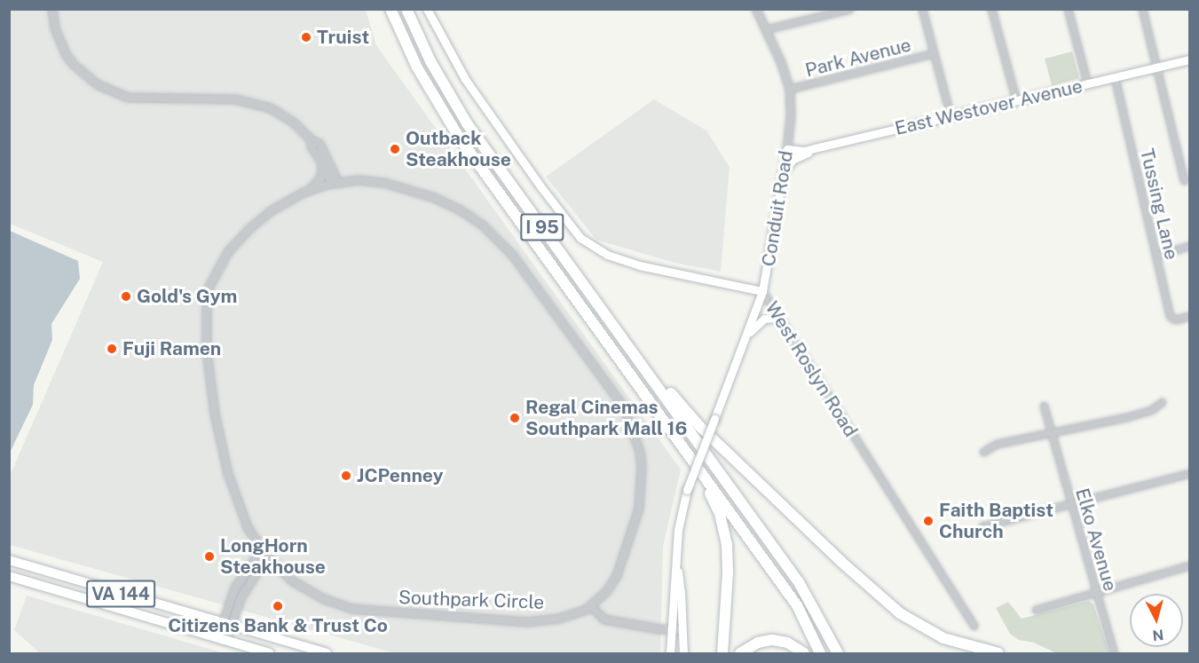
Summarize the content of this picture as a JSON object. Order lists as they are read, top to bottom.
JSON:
{
  "streets": {
    "highway": ["I 95"],
    "main road": [
      "East Westover Avenue",
      "Conduit Road",
      "West Roslyn Road",
      "VA 144"
    ],
    "street": [
      "Park Avenue",
      "Tussing Lane",
      "Elko Avenue",
      "Southpark Circle"
    ]
  },
  "crossings": [
    ["Park Avenue", "Conduit Road"],
    ["East Westover Avenue", "Tussing Lane"],
    ["East Westover Avenue", "Conduit Road"],
    ["Conduit Road", "West Roslyn Road"]
  ],
  "places": [
    "Truist",
    "Outback Steakhouse",
    "Gold's Gym",
    "Fuji Ramen",
    "Regal Cinemas Southpark Mall 16",
    "JCPenney",
    "Faith Baptist Church",
    "LongHorn Steakhouse",
    "Citizens Bank & Trust Co"
  ],
  "north": "bottom"
}
